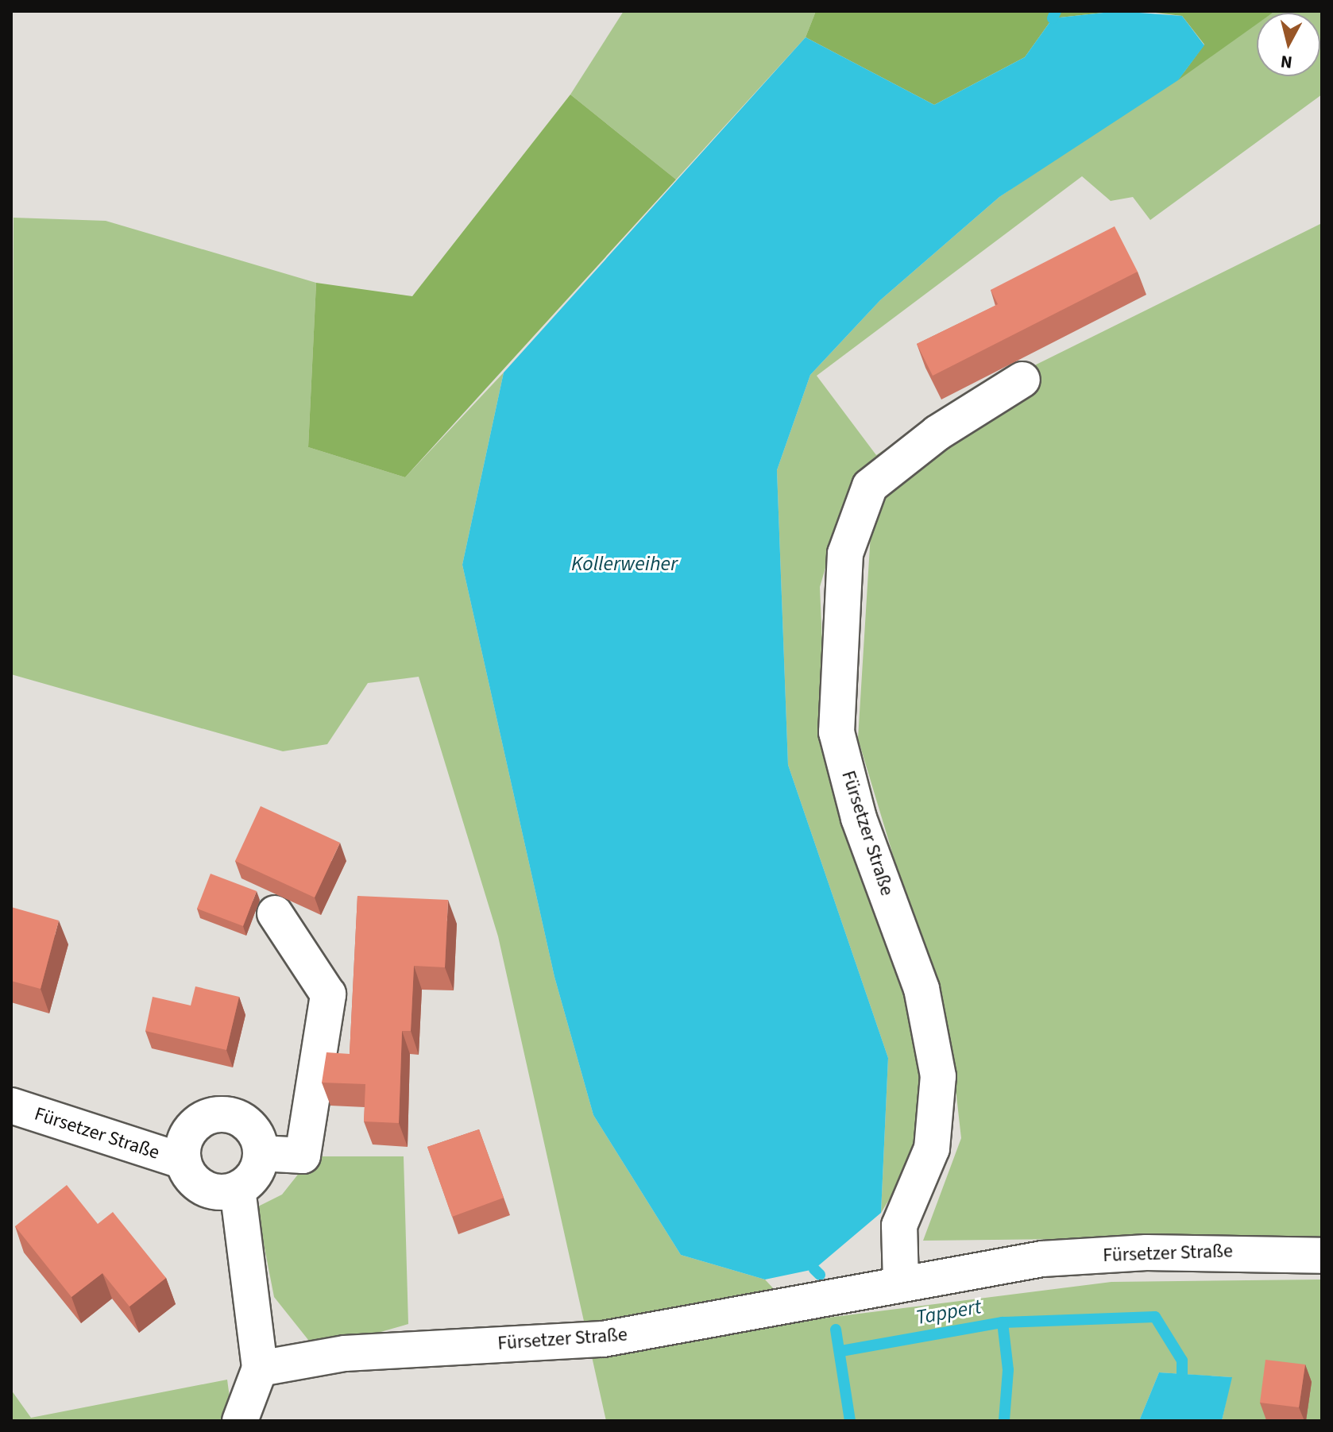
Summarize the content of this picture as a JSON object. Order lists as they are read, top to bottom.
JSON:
{
  "streets": {
    "street": ["Fürsetzer Straße"]
  },
  "water": ["Kollerweiher", "Tappert"],
  "north": "bottom"
}
